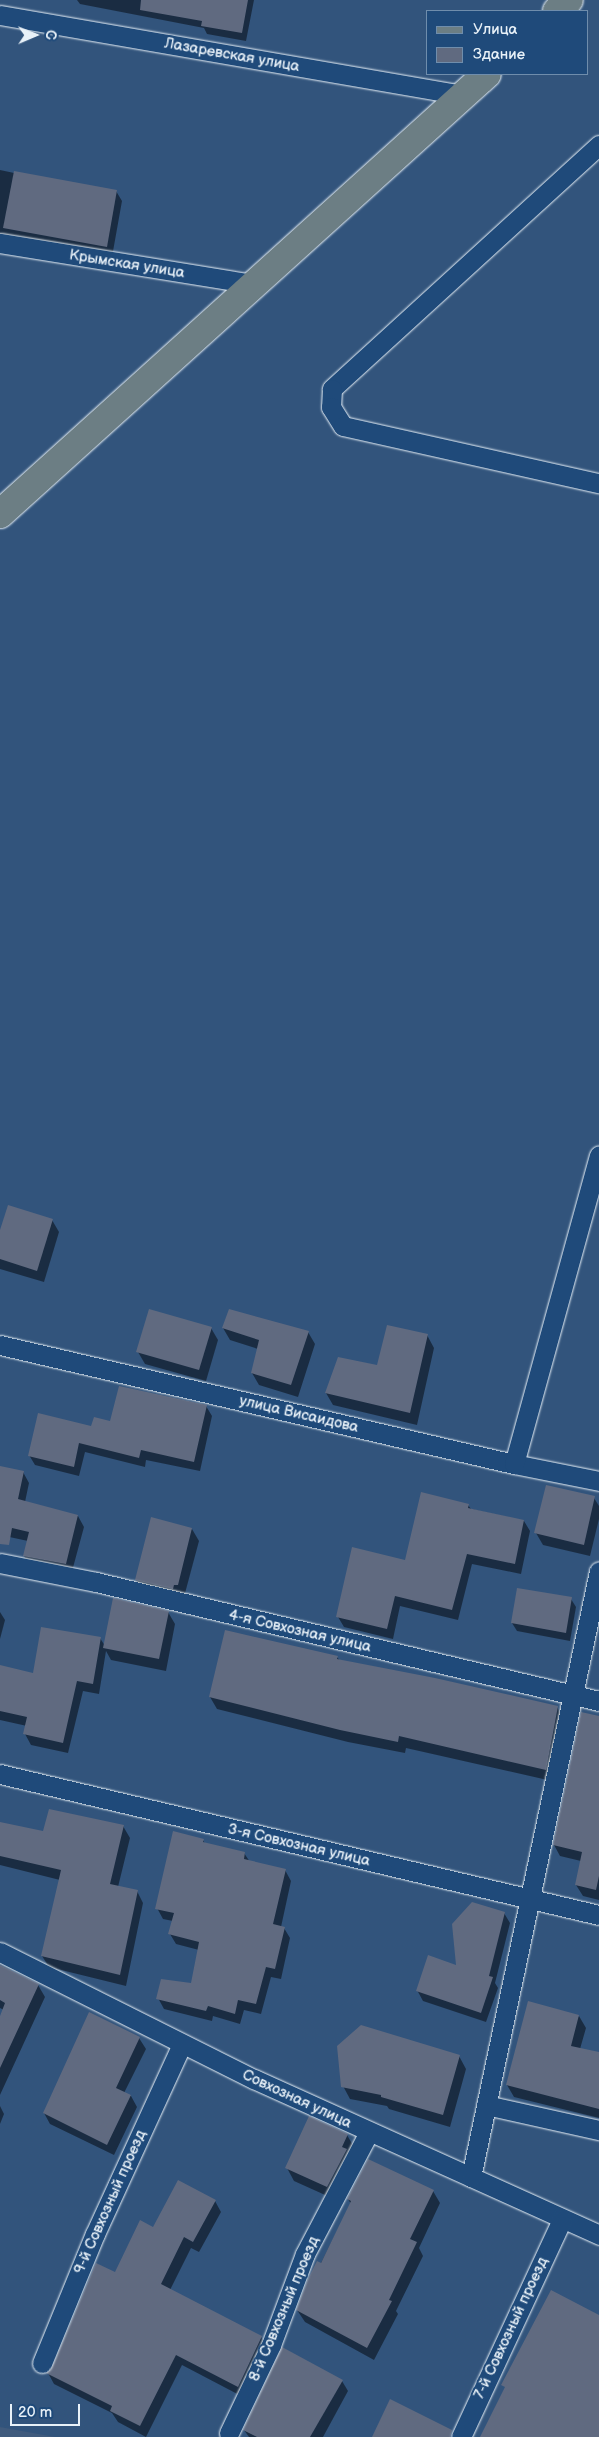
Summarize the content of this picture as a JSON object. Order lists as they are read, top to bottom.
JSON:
{
  "streets": {
    "street": [
      "Лазаревская улица",
      "Крымская улица",
      "улица Висаидова",
      "4-я Совхозная улица",
      "3-я Совхозная улица",
      "Совхозная улица",
      "9-й Совхозный проезд",
      "8-й Совхозный проезд",
      "7-й Совхозный проезд"
    ]
  },
  "crossings": [
    ["Совхозная улица", "9-й Совхозный проезд"],
    ["Совхозная улица", "8-й Совхозный проезд"],
    ["Совхозная улица", "7-й Совхозный проезд"]
  ],
  "legend": ["Улица", "Здание"],
  "scale_bar": "20 m",
  "north": "right"
}
